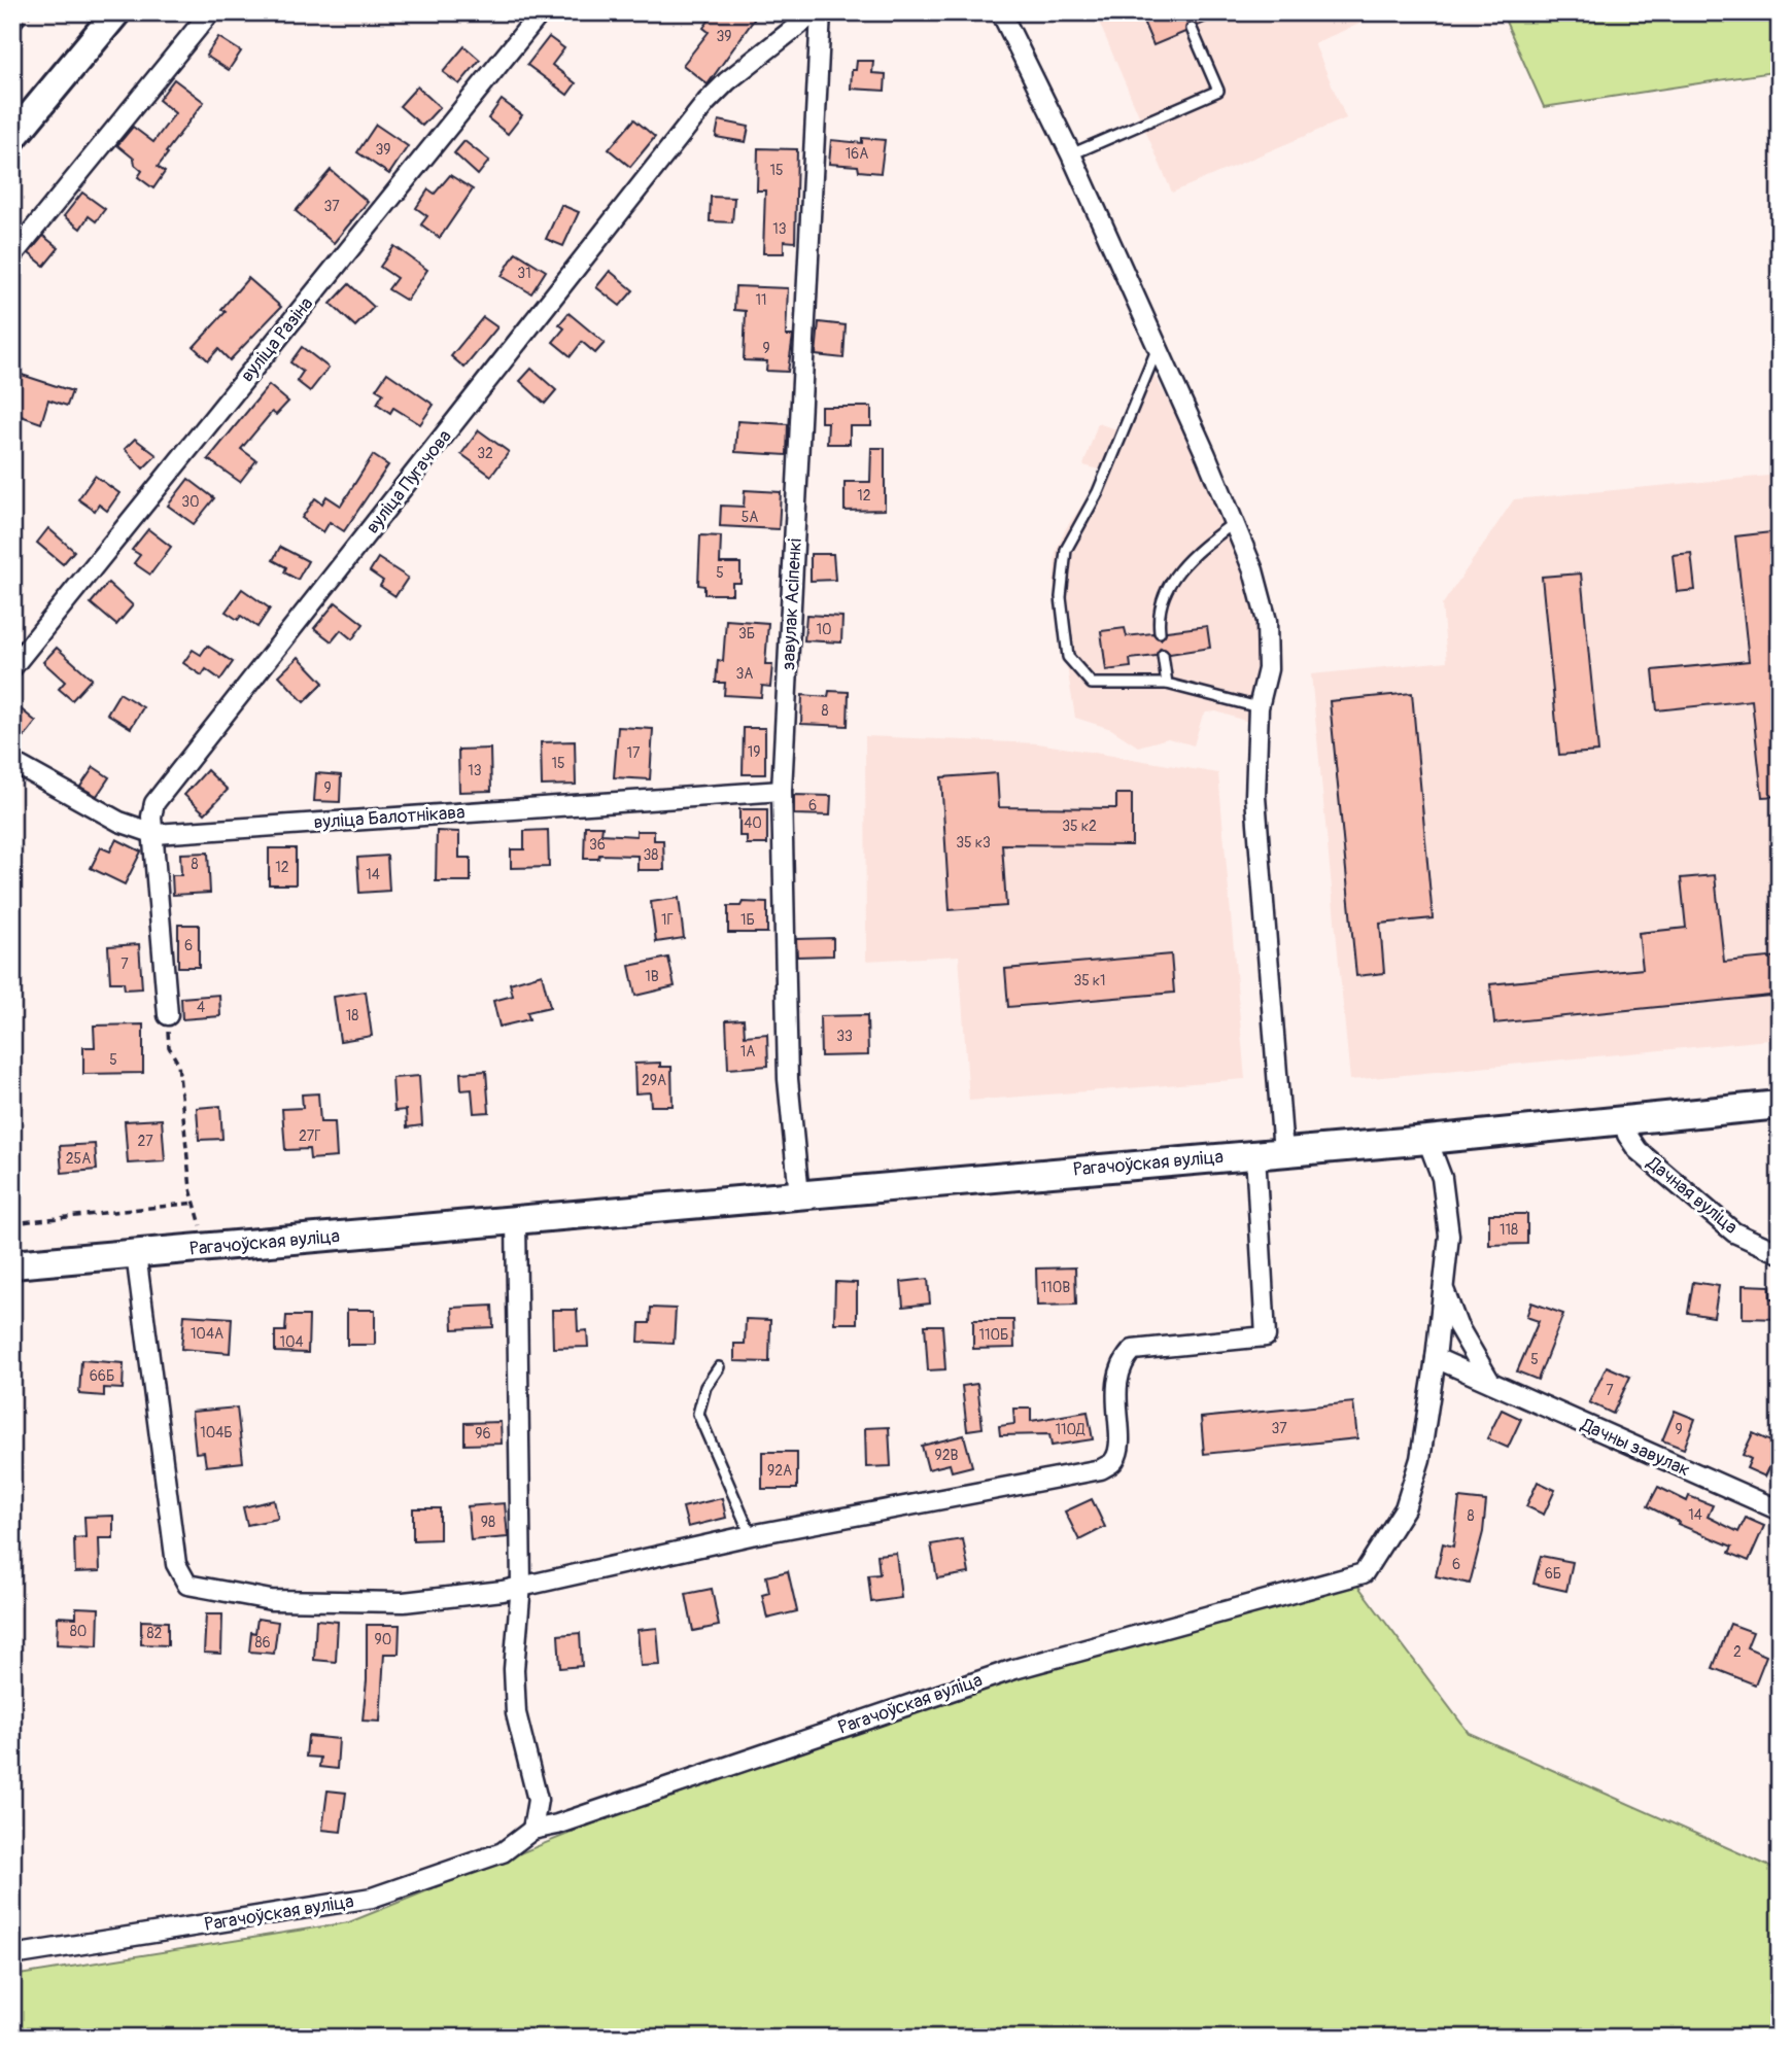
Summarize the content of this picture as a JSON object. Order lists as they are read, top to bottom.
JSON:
{
  "streets": {
    "main road": ["Рагачоўская вуліца"],
    "street": [
      "вуліца Разіна",
      "вуліца Пугачова",
      "завулак Асіпенкі",
      "вуліца Балотнікава",
      "Дачная вуліца",
      "Дачны завулак"
    ]
  },
  "crossings": [
    ["вуліца Пугачова", "вуліца Балотнікава"],
    ["завулак Асіпенкі", "вуліца Балотнікава"],
    ["завулак Асіпенкі", "Рагачоўская вуліца"],
    ["Рагачоўская вуліца", "Дачная вуліца"],
    ["Рагачоўская вуліца", "Дачны завулак"]
  ],
  "house_numbers": [
    "39",
    "39",
    "16А",
    "15",
    "37",
    "13",
    "31",
    "11",
    "9",
    "32",
    "12",
    "30",
    "5А",
    "5",
    "10",
    "3Б",
    "3А",
    "8",
    "19",
    "17",
    "15",
    "13",
    "9",
    "6",
    "40",
    "35 к2",
    "35 к3",
    "36",
    "38",
    "8",
    "12",
    "14",
    "1Г",
    "1Б",
    "6",
    "7",
    "1В",
    "35 к1",
    "4",
    "18",
    "33",
    "1А",
    "5",
    "29А",
    "27Г",
    "27",
    "25А",
    "118",
    "110В",
    "104А",
    "110Б",
    "104",
    "5",
    "66Б",
    "7",
    "37",
    "110Д",
    "9",
    "104Б",
    "96",
    "92В",
    "92А",
    "14",
    "8",
    "98",
    "6",
    "6Б",
    "80",
    "82",
    "90",
    "86",
    "2"
  ]
}
